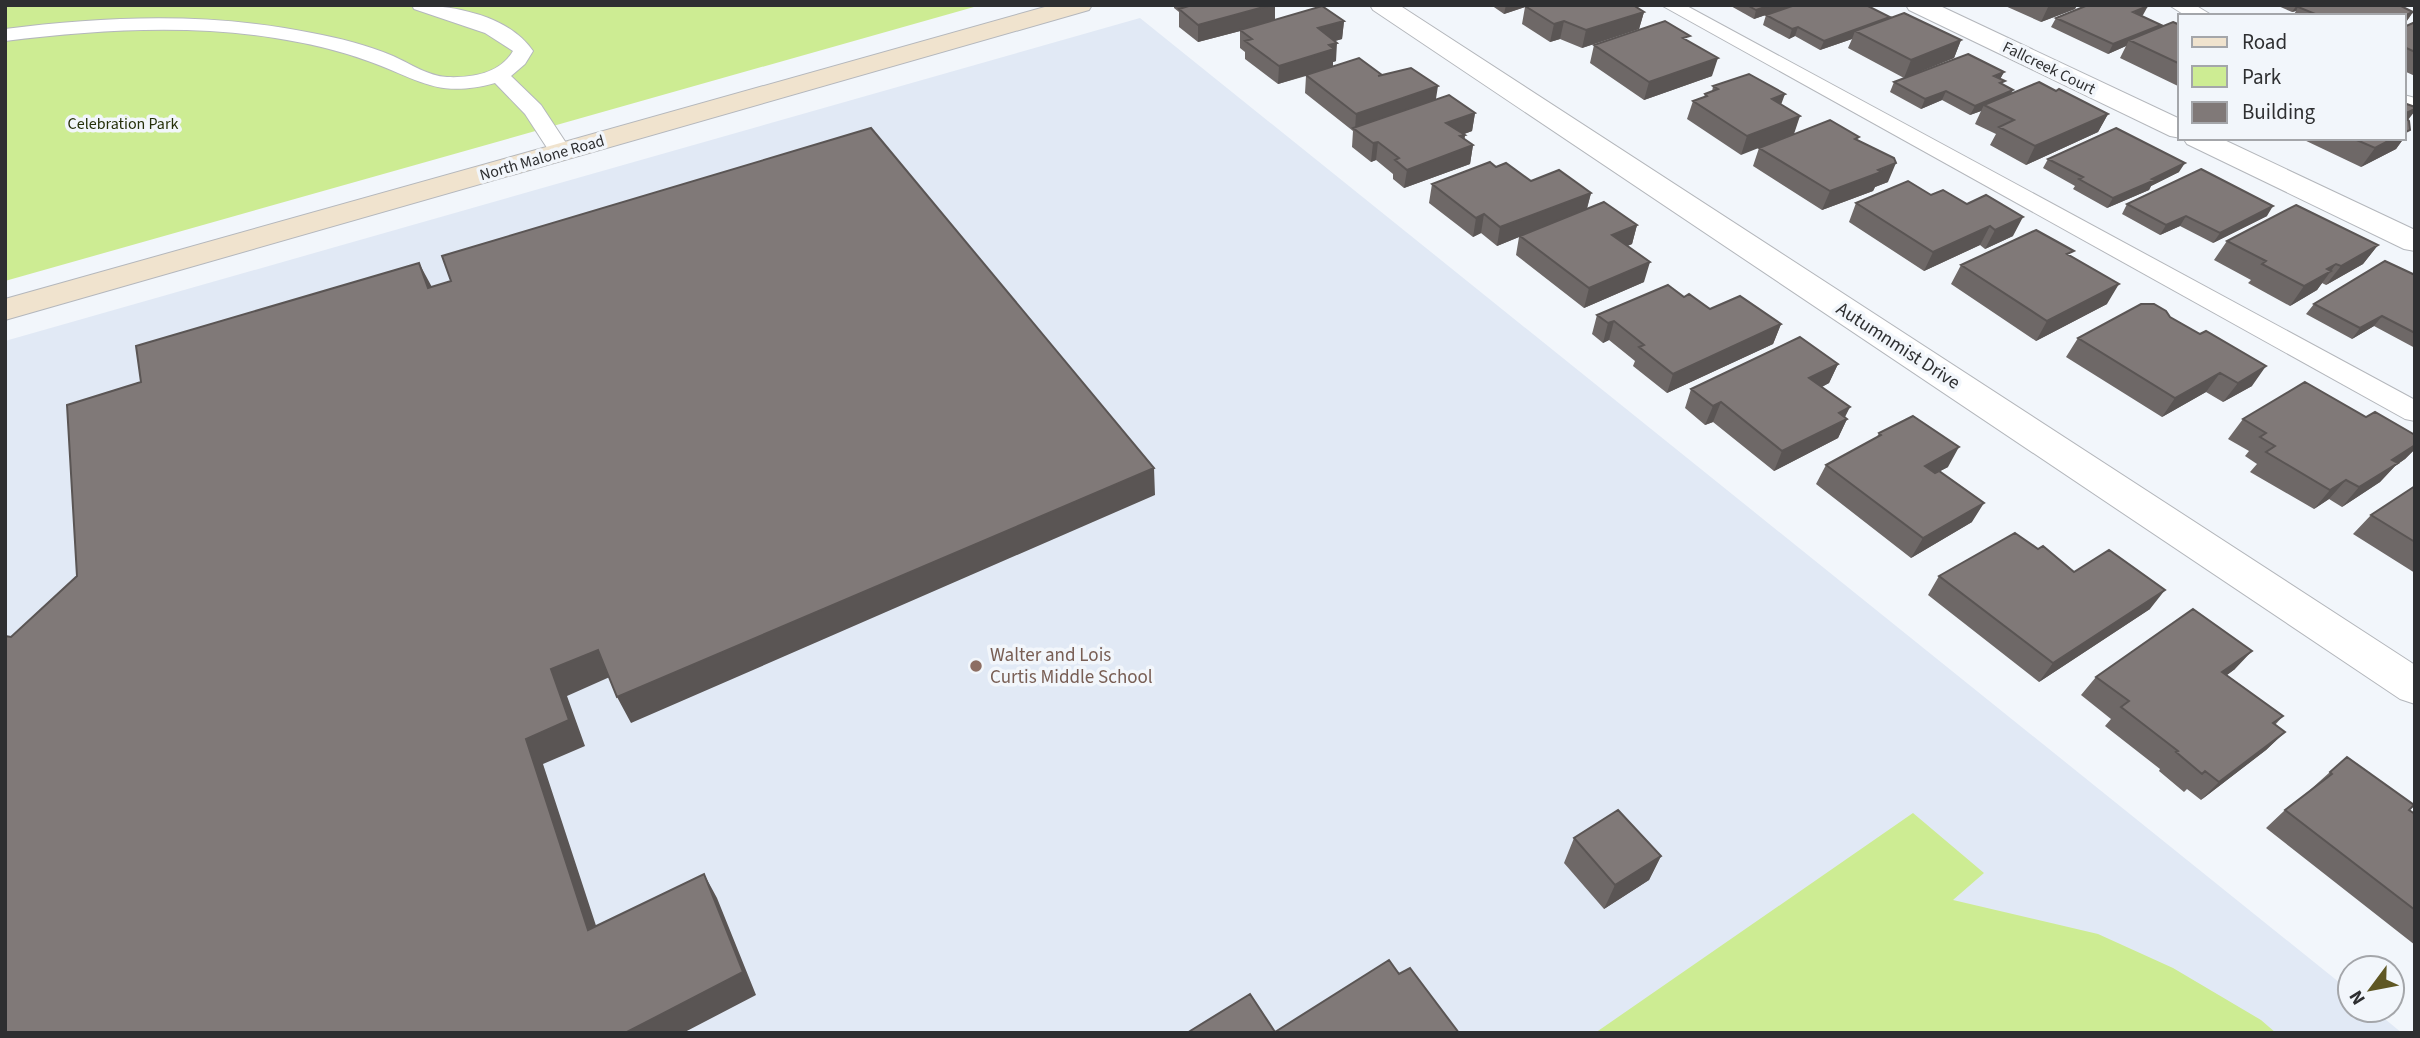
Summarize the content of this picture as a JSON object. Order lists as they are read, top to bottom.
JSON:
{
  "streets": {
    "street": ["Fallcreek Court", "North Malone Road", "Autumnmist Drive"]
  },
  "parks": ["Celebration Park"],
  "places": ["Walter and Lois Curtis Middle School"],
  "legend": ["Road", "Park", "Building"],
  "north": "bottom left"
}
